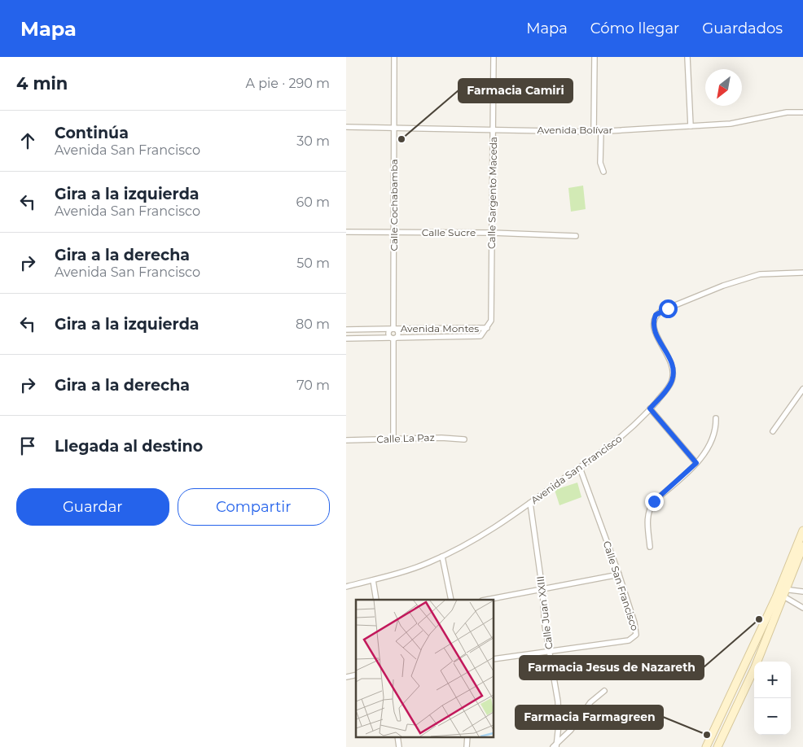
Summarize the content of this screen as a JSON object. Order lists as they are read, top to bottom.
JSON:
{
  "streets": {
    "street": [
      "Avenida Bolívar",
      "Calle Sargento Maceda",
      "Calle Cochabamba",
      "Calle Sucre",
      "Avenida Montes",
      "Calle La Paz",
      "Avenida San Francisco",
      "Calle San Francisco",
      "Calle Juan XXIII"
    ]
  },
  "crossings": [
    ["Avenida Bolívar", "Calle Sargento Maceda"],
    ["Avenida Bolívar", "Calle Cochabamba"],
    ["Calle Sargento Maceda", "Calle Sucre"],
    ["Calle Sargento Maceda", "Avenida Montes"],
    ["Calle Cochabamba", "Calle Sucre"],
    ["Calle Cochabamba", "Avenida Montes"],
    ["Avenida San Francisco", "Calle San Francisco"],
    ["Avenida San Francisco", "Calle Juan XXIII"],
    ["Calle San Francisco", "Calle Juan XXIII"]
  ],
  "places": ["Farmacia Camiri", "Farmacia Jesus de Nazareth", "Farmacia Farmagreen"],
  "north": "bottom left",
  "page": {
    "header": "Mapa",
    "nav": ["Mapa", "Cómo llegar", "Guardados"],
    "heading": ["4 min", "A pie · 290 m"],
    "list": [
      ["Continúa", "Avenida San Francisco", "30 m"],
      ["Gira a la izquierda", "Avenida San Francisco", "60 m"],
      ["Gira a la derecha", "Avenida San Francisco", "50 m"],
      ["Gira a la izquierda", "80 m"],
      ["Gira a la derecha", "70 m"],
      "Llegada al destino"
    ],
    "buttons": ["Guardar", "Compartir"],
    "map_buttons": ["+", "−"]
  }
}
